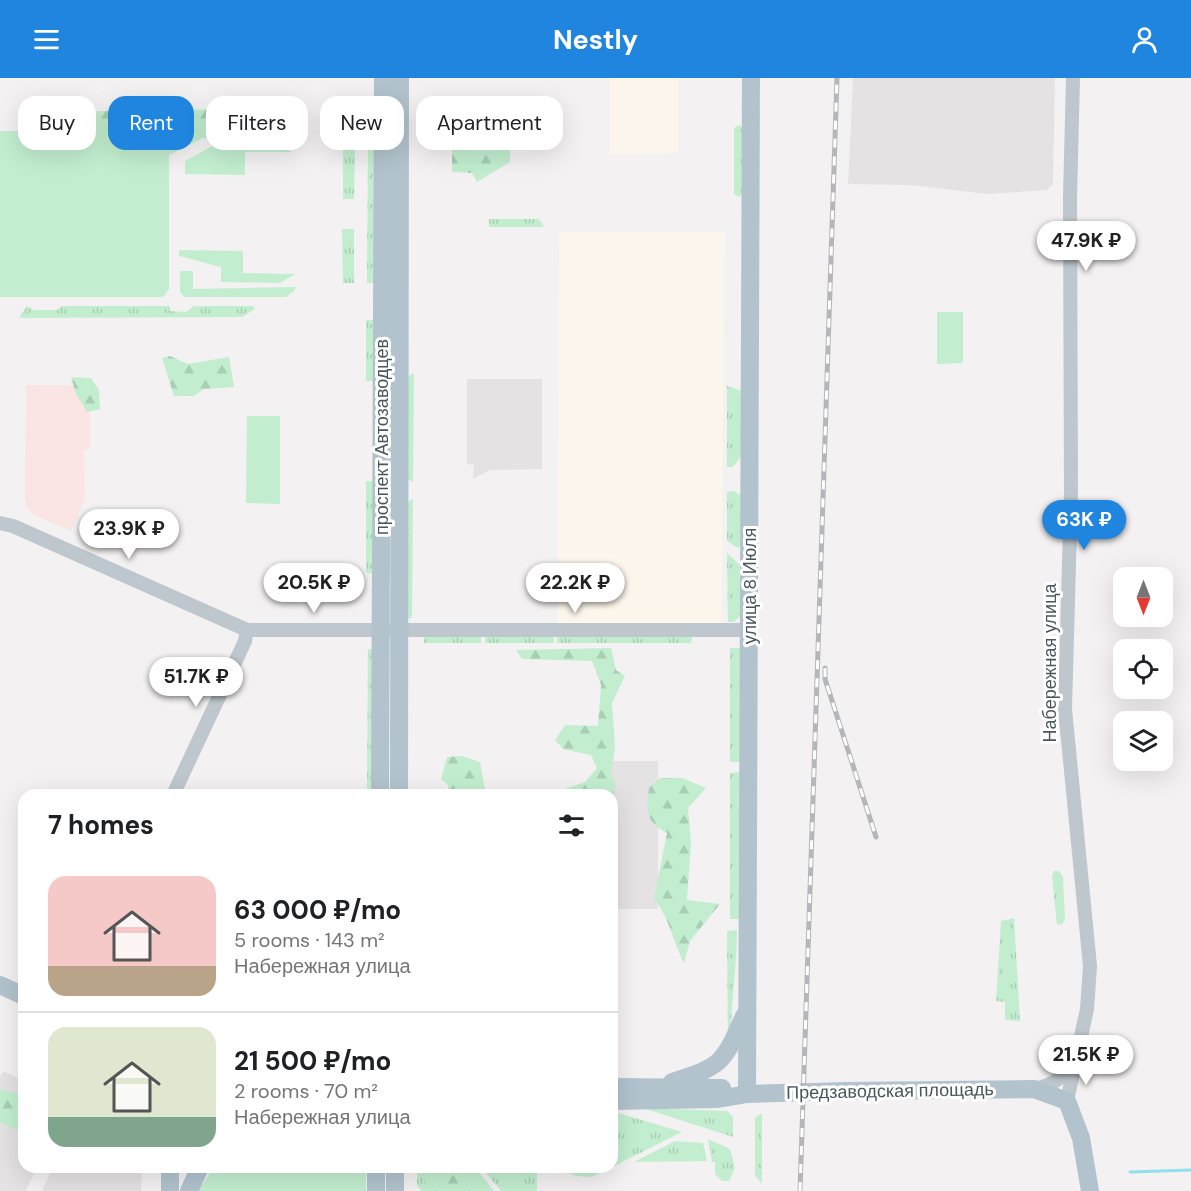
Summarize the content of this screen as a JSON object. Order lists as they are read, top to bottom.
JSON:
{
  "streets": {
    "main road": ["проспект Автозаводцев", "улица 8 Июля", "Предзаводская площадь"],
    "street": ["Набережная улица"]
  },
  "crossings": [
    ["улица 8 Июля", "Предзаводская площадь"]
  ],
  "north": "bottom",
  "page": {
    "header": "Nestly",
    "chip": [
      "Buy",
      "Rent",
      "Filters",
      "New",
      "Apartment"
    ],
    "price": [
      "47.9K ₽",
      "63K ₽",
      "23.9K ₽",
      "20.5K ₽",
      "22.2K ₽",
      "51.7K ₽",
      "21.5K ₽"
    ],
    "heading": "7 homes",
    "list": [
      {
        "name": "63 000 ₽/mo",
        "note": "5 rooms · 143 m² · Набережная улица"
      },
      {
        "name": "21 500 ₽/mo",
        "note": "2 rooms · 70 m² · Набережная улица"
      }
    ]
  }
}
